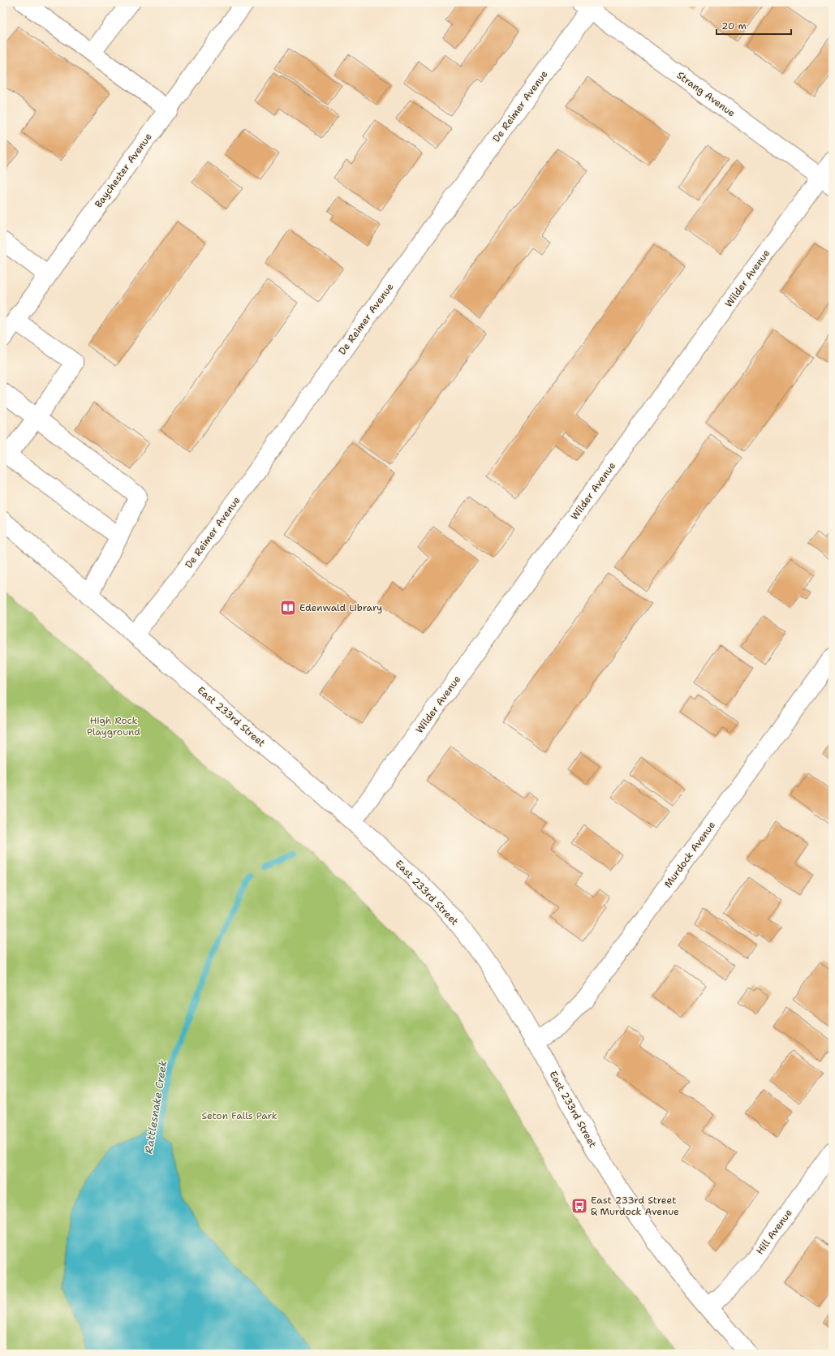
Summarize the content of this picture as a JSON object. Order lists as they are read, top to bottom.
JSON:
{
  "streets": {
    "street": [
      "Strang Avenue",
      "De Reimer Avenue",
      "Baychester Avenue",
      "Wilder Avenue",
      "East 233rd Street",
      "Murdock Avenue",
      "Hill Avenue"
    ]
  },
  "crossings": [
    ["Strang Avenue", "De Reimer Avenue"],
    ["Strang Avenue", "Wilder Avenue"],
    ["De Reimer Avenue", "East 233rd Street"],
    ["Wilder Avenue", "East 233rd Street"],
    ["East 233rd Street", "Murdock Avenue"],
    ["East 233rd Street", "Hill Avenue"]
  ],
  "water": ["Rattlesnake Creek"],
  "parks": ["High Rock Playground", "Seton Falls Park"],
  "places": {
    "library": ["Edenwald Library"],
    "bus stop": ["East 233rd Street & Murdock Avenue"]
  },
  "scale_bar": "20 m"
}
